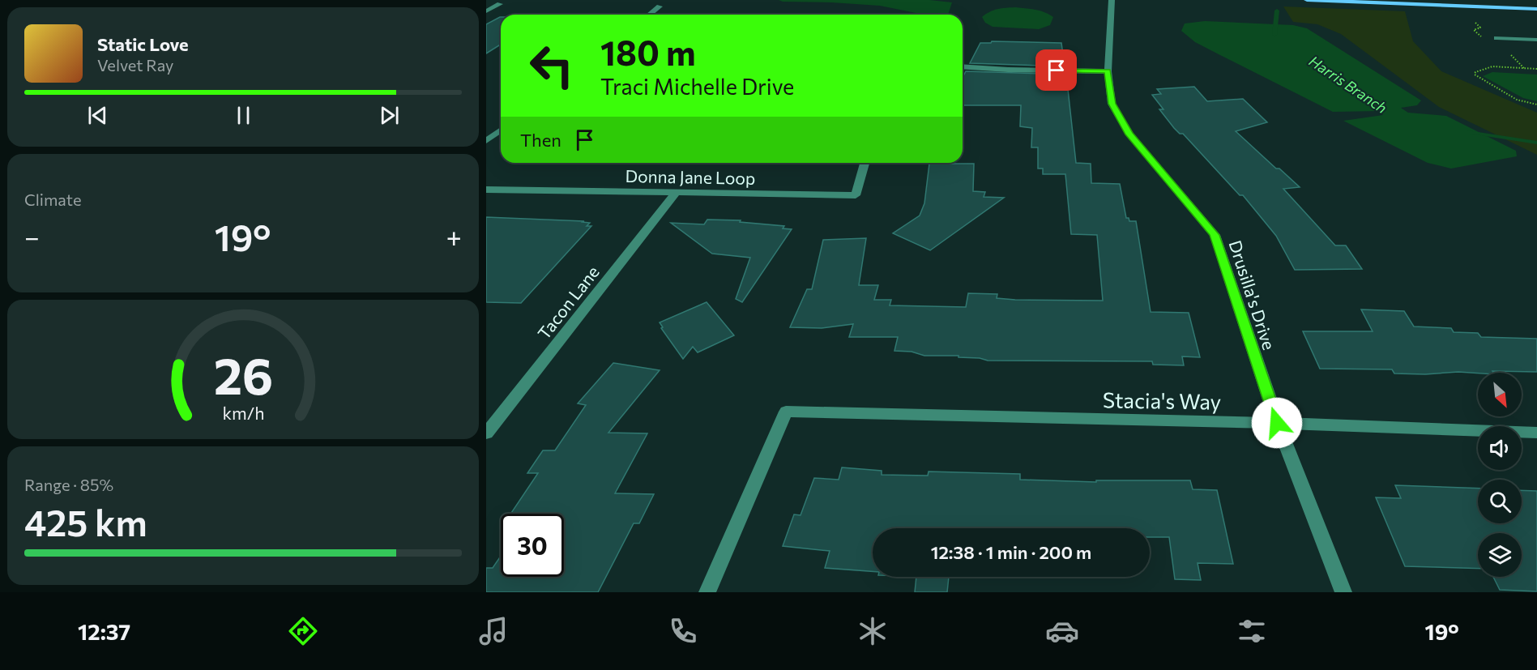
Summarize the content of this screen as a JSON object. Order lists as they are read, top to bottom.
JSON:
{
  "streets": {
    "street": [
      "Donna Jane Loop",
      "Drusilla's Drive",
      "Tacon Lane",
      "Stacia's Way"
    ]
  },
  "crossings": [
    ["Donna Jane Loop", "Tacon Lane"],
    ["Drusilla's Drive", "Stacia's Way"]
  ],
  "water": ["Harris Branch"],
  "north": "bottom right",
  "page": {
    "turn": ["180 m", "Traci Michelle Drive"],
    "song": ["Static Love", "Velvet Ray"],
    "then": "Then",
    "tile": [
      "Climate",
      ["Range · 85%", "425 km"]
    ],
    "heat": ["−", "19°", "+"],
    "limit": "30",
    "trip": "12:38 · 1 min · 200 m",
    "tabs": ["12:37", "19°"],
    "gauge": ["26", "km/h"]
  }
}
